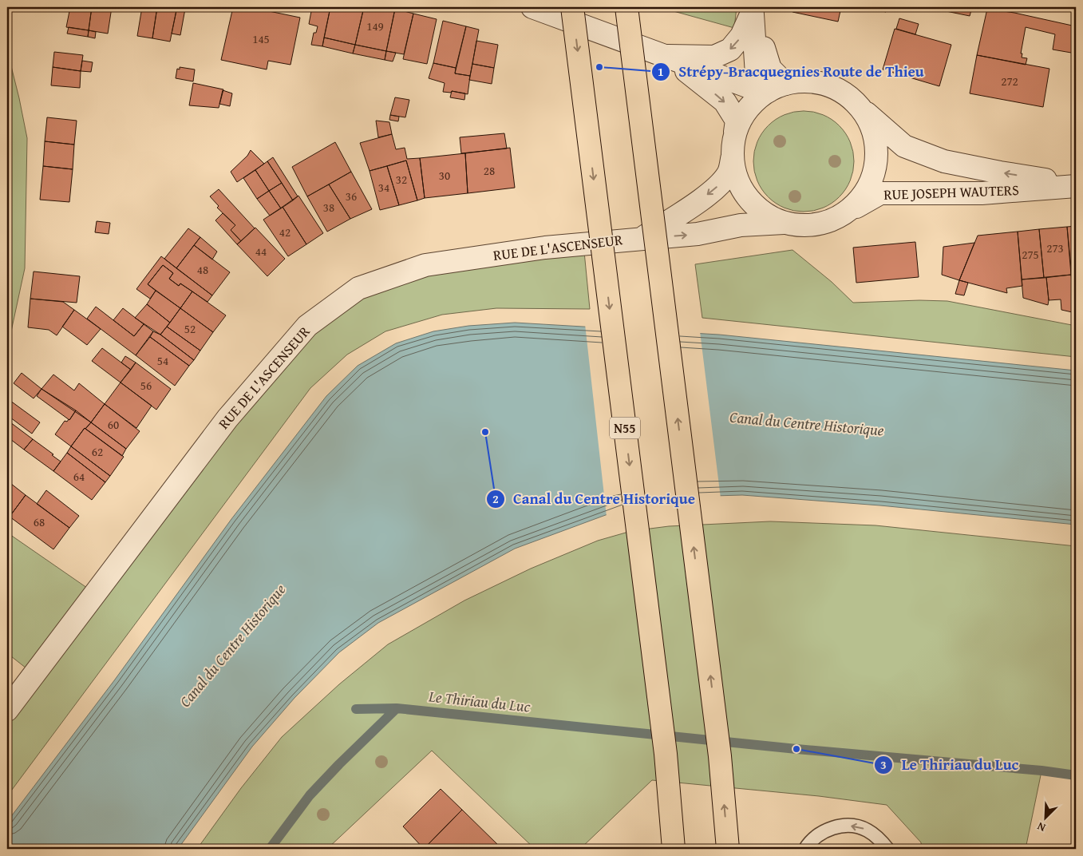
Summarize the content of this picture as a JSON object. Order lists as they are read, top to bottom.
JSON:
{
  "streets": {
    "highway": ["N55"],
    "street": ["RUE JOSEPH WAUTERS", "RUE DE L'ASCENSEUR"]
  },
  "one_way": ["RUE JOSEPH WAUTERS"],
  "water": ["Canal du Centre Historique", "Le Thiriau du Luc"],
  "places": ["Strépy-Bracquegnies Route de Thieu", "Canal du Centre Historique", "Le Thiriau du Luc"],
  "house_numbers": [
    "149",
    "145",
    "272",
    "28",
    "30",
    "32",
    "34",
    "36",
    "38",
    "42",
    "273",
    "44",
    "275",
    "48",
    "52",
    "54",
    "56",
    "60",
    "62",
    "64",
    "68"
  ],
  "north": "bottom left"
}
